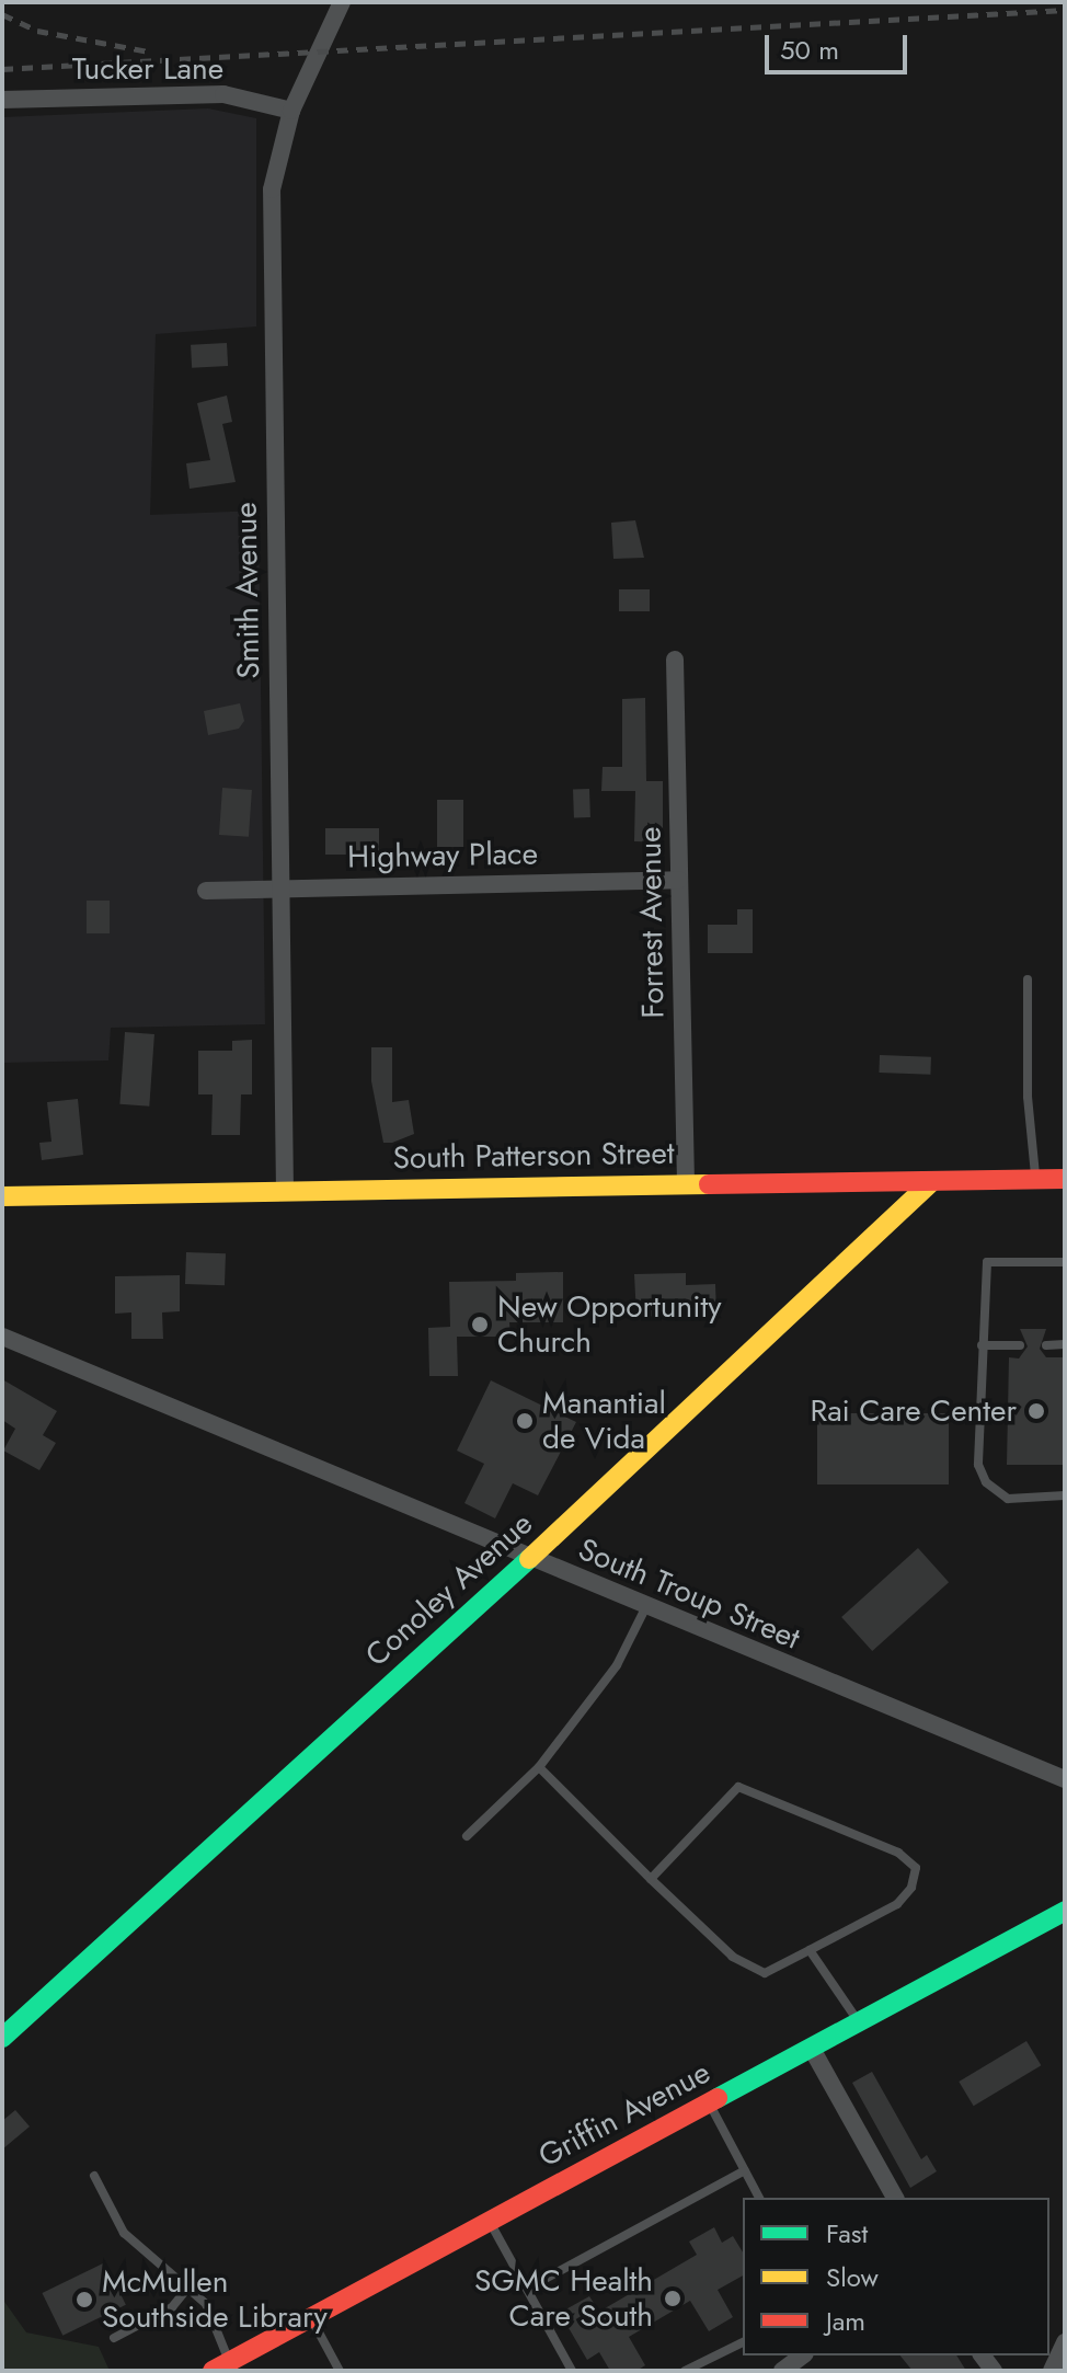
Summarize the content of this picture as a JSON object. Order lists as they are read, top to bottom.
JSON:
{
  "streets": {
    "main road": ["South Patterson Street", "Conoley Avenue", "Griffin Avenue"],
    "street": [
      "Tucker Lane",
      "Smith Avenue",
      "Highway Place",
      "Forrest Avenue",
      "South Troup Street"
    ]
  },
  "crossings": [
    ["Tucker Lane", "Smith Avenue"],
    ["Smith Avenue", "Highway Place"],
    ["Smith Avenue", "South Patterson Street"],
    ["Highway Place", "Forrest Avenue"],
    ["Forrest Avenue", "South Patterson Street"],
    ["South Patterson Street", "Conoley Avenue"],
    ["Conoley Avenue", "South Troup Street"]
  ],
  "places": [
    "New Opportunity Church",
    "Rai Care Center",
    "Manantial de Vida",
    "SGMC Health Care South",
    "McMullen Southside Library"
  ],
  "legend": ["Fast", "Slow", "Jam"],
  "scale_bar": "50 m"
}
